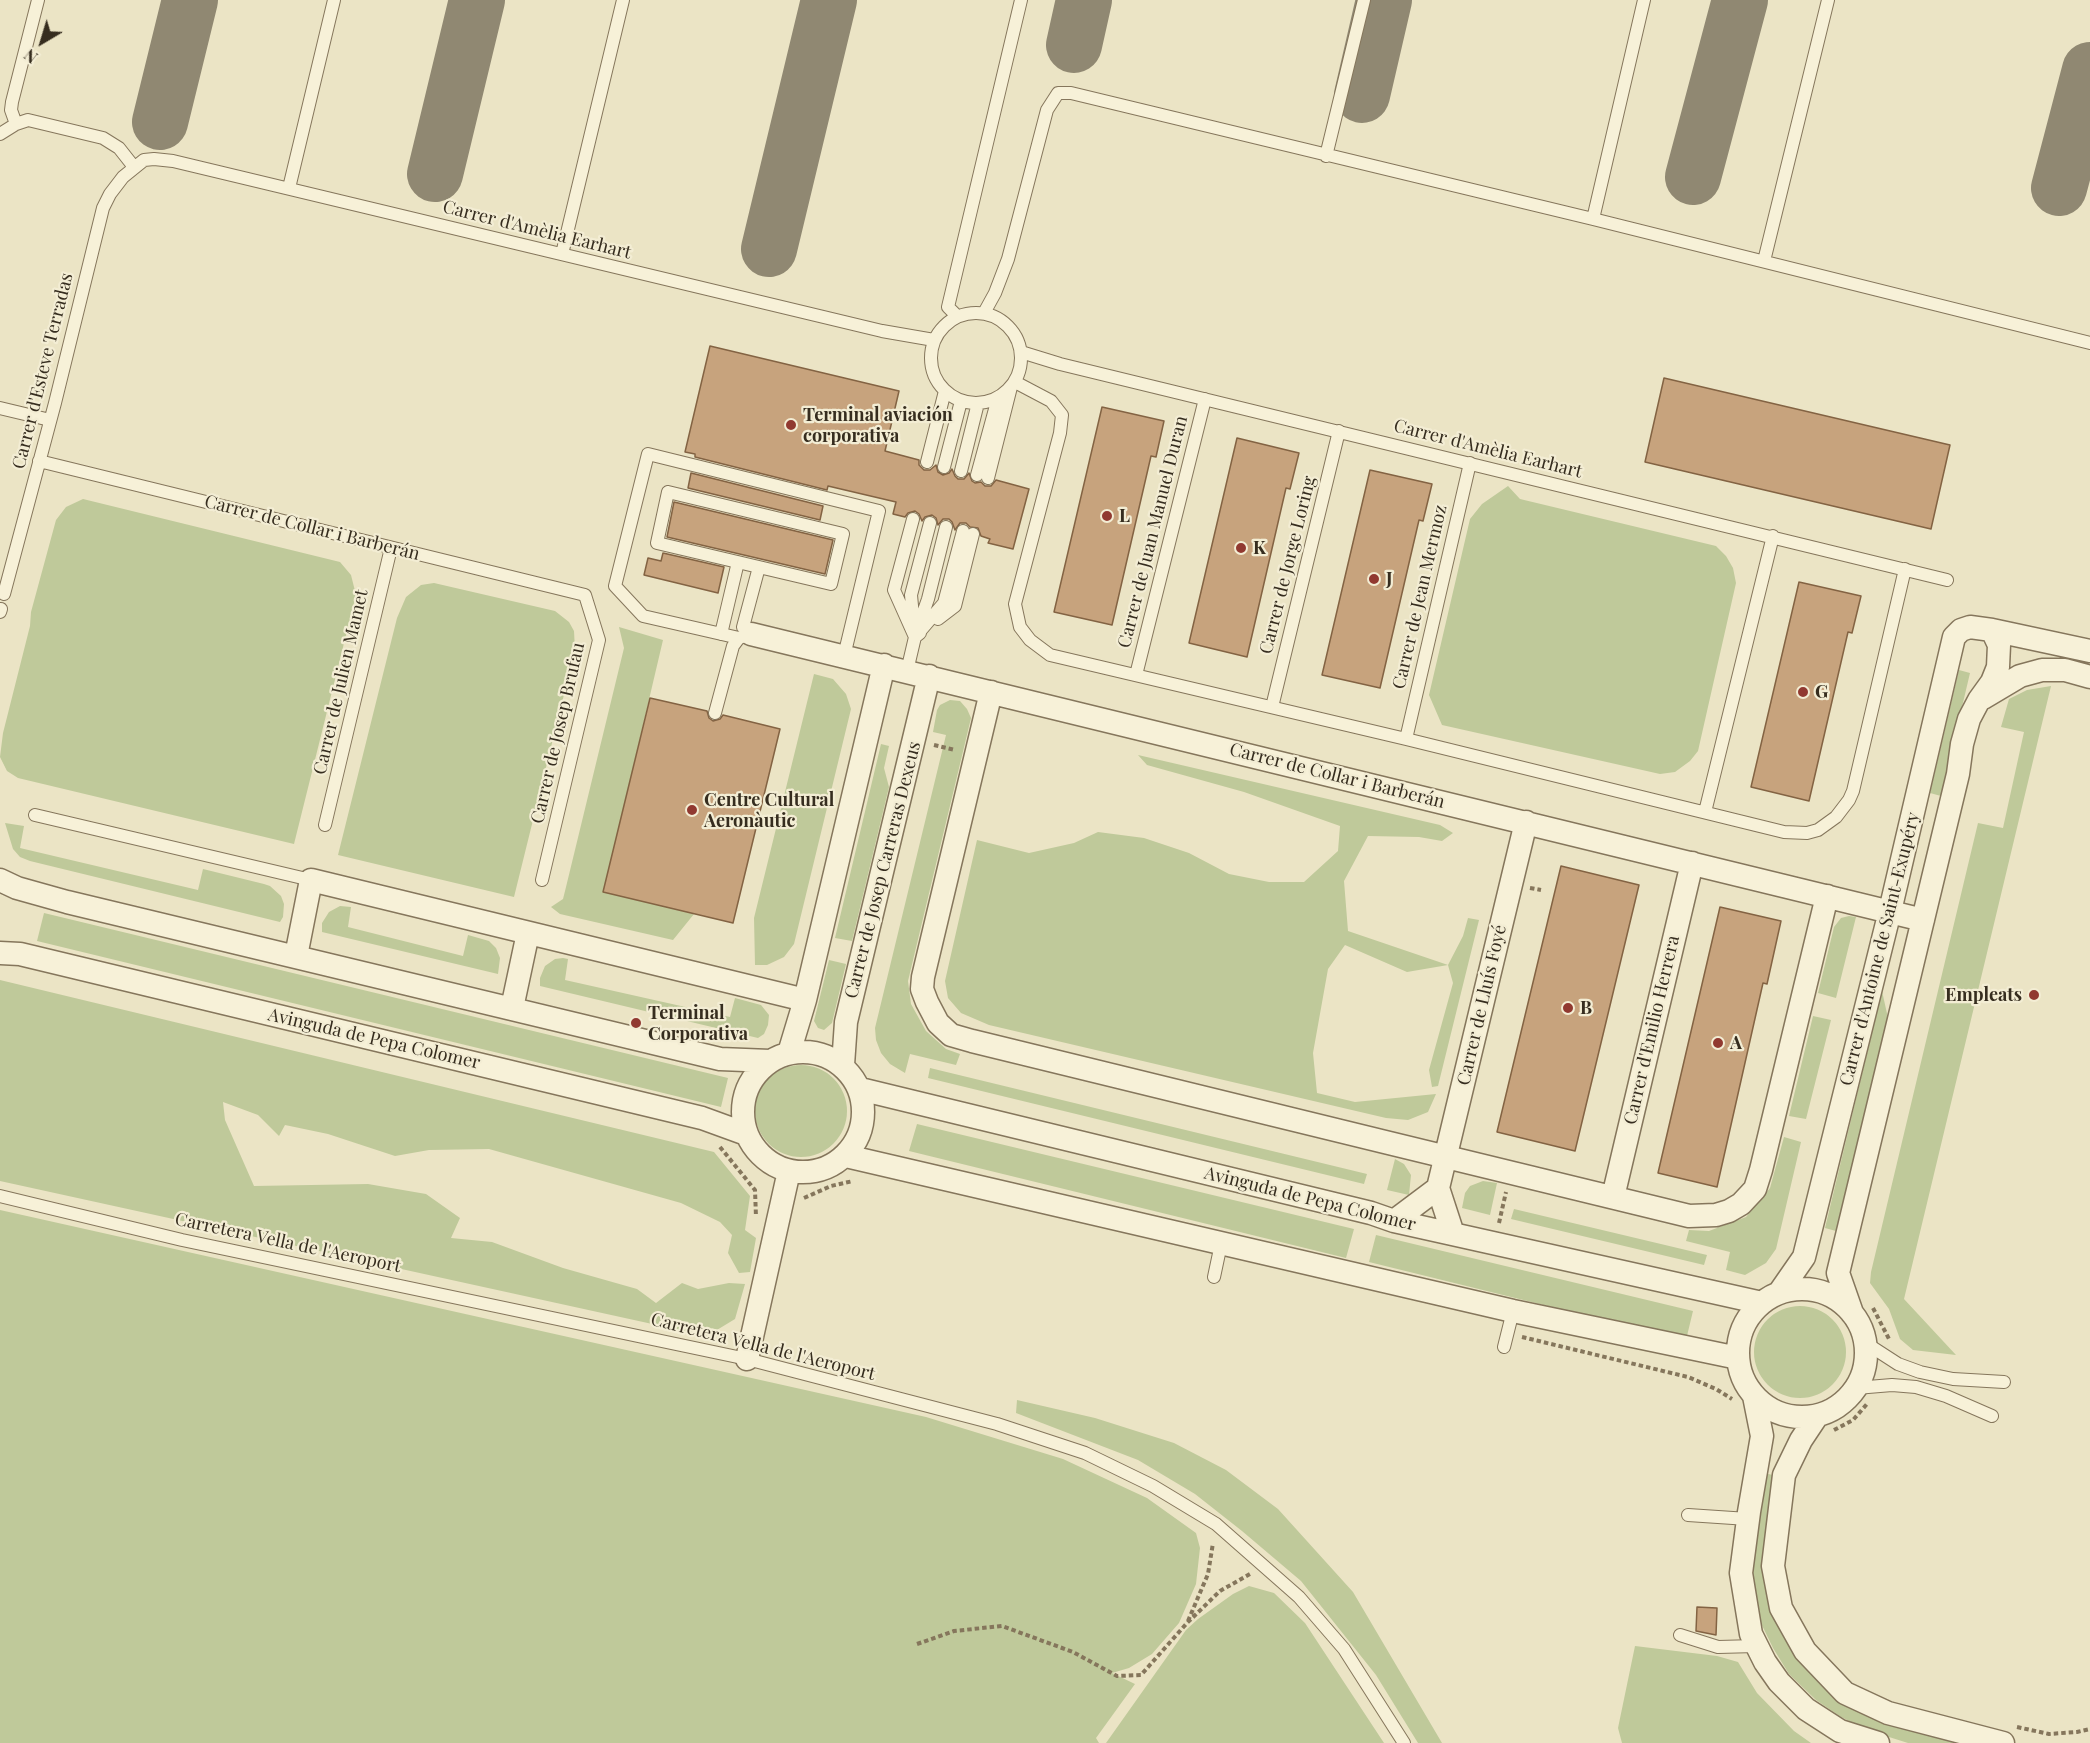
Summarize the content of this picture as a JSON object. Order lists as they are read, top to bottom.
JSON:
{
  "streets": {
    "street": [
      "Carrer de Collar i Barberán",
      "Carrer de Josep Carreras Dexeus",
      "Carrer d'Antoine de Saint-Exupéry",
      "Carrer de Lluís Foyé",
      "Carrer d'Emilio Herrera",
      "Avinguda de Pepa Colomer"
    ],
    "lane": [
      "Carrer d'Amèlia Earhart",
      "Carrer d'Esteve Terradas",
      "Carrer de Juan Manuel Duran",
      "Carrer de Jorge Loring",
      "Carrer de Jean Mermoz",
      "Carrer de Julien Mamet",
      "Carrer de Josep Brufau",
      "Carretera Vella de l'Aeroport"
    ]
  },
  "crossings": [
    ["Carrer d'Amèlia Earhart", "Carrer d'Esteve Terradas"],
    ["Carrer d'Amèlia Earhart", "Carrer de Juan Manuel Duran"],
    ["Carrer d'Amèlia Earhart", "Carrer de Jorge Loring"],
    ["Carrer d'Amèlia Earhart", "Carrer de Jean Mermoz"],
    ["Carrer d'Esteve Terradas", "Carrer de Collar i Barberán"],
    ["Carrer de Collar i Barberán", "Carrer de Julien Mamet"],
    ["Carrer de Collar i Barberán", "Carrer de Josep Brufau"],
    ["Carrer de Collar i Barberán", "Carrer de Josep Carreras Dexeus"],
    ["Carrer de Collar i Barberán", "Carrer d'Antoine de Saint-Exupéry"],
    ["Carrer de Collar i Barberán", "Carrer de Lluís Foyé"],
    ["Carrer de Collar i Barberán", "Carrer d'Emilio Herrera"],
    ["Carrer de Josep Carreras Dexeus", "Avinguda de Pepa Colomer"],
    ["Carrer d'Antoine de Saint-Exupéry", "Avinguda de Pepa Colomer"]
  ],
  "places": [
    "Terminal aviación corporativa",
    "L",
    "K",
    "J",
    "G",
    "Centre Cultural Aeronàutic",
    "Empleats",
    "B",
    "Terminal Corporativa",
    "A"
  ],
  "north": "bottom left"
}
